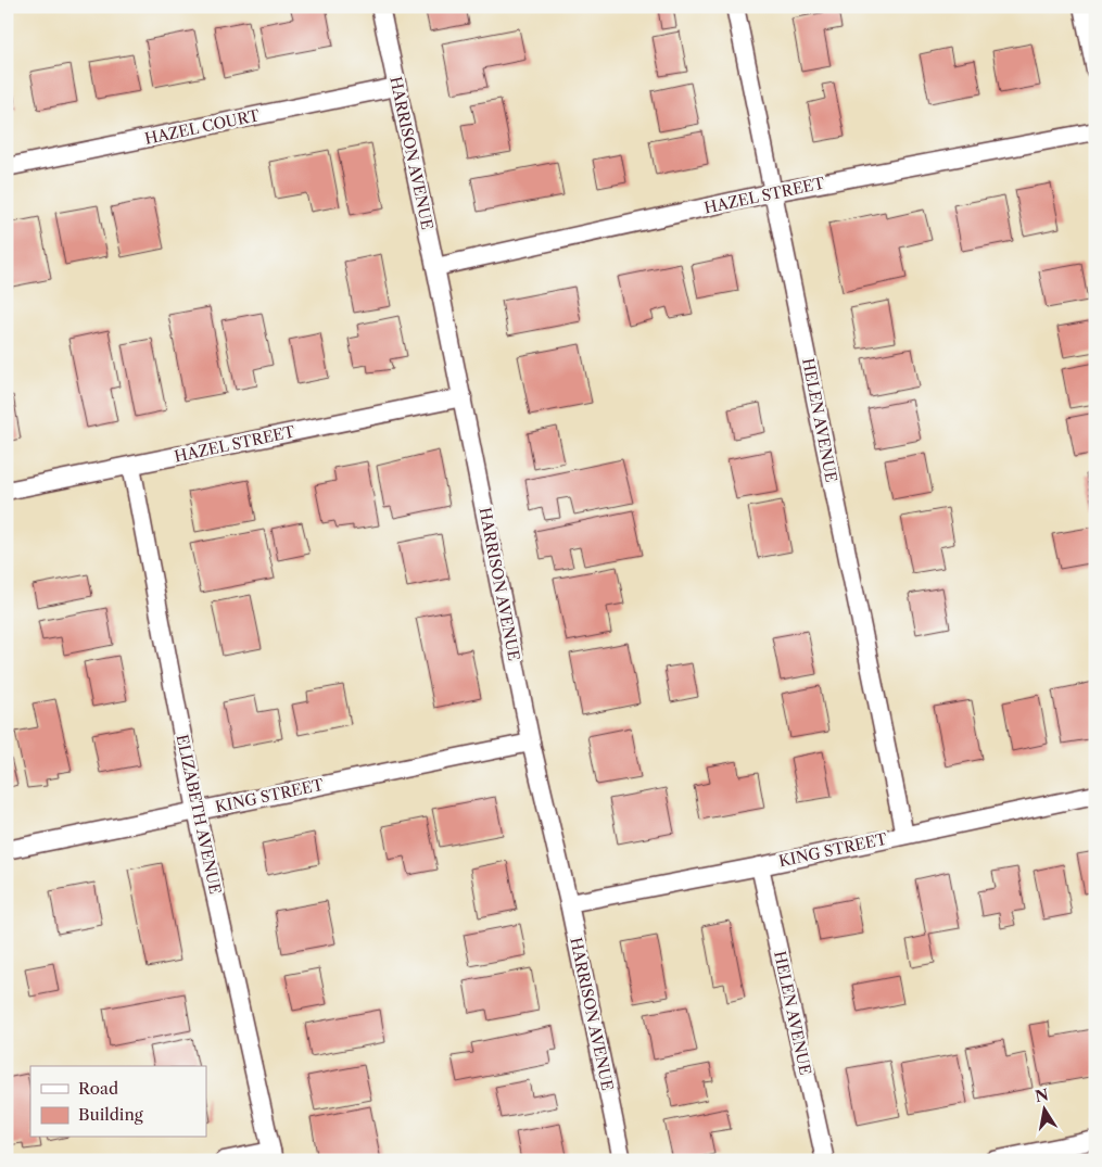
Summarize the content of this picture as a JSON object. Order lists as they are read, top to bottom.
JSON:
{
  "streets": {
    "street": [
      "HAZEL COURT",
      "HARRISON AVENUE",
      "HAZEL STREET",
      "HELEN AVENUE",
      "KING STREET",
      "ELIZABETH AVENUE"
    ]
  },
  "crossings": [
    ["HAZEL COURT", "HARRISON AVENUE"],
    ["HARRISON AVENUE", "HAZEL STREET"],
    ["HARRISON AVENUE", "KING STREET"],
    ["HAZEL STREET", "HELEN AVENUE"],
    ["HAZEL STREET", "ELIZABETH AVENUE"],
    ["HELEN AVENUE", "KING STREET"],
    ["KING STREET", "ELIZABETH AVENUE"]
  ],
  "legend": ["Road", "Building"],
  "north": "top"
}
